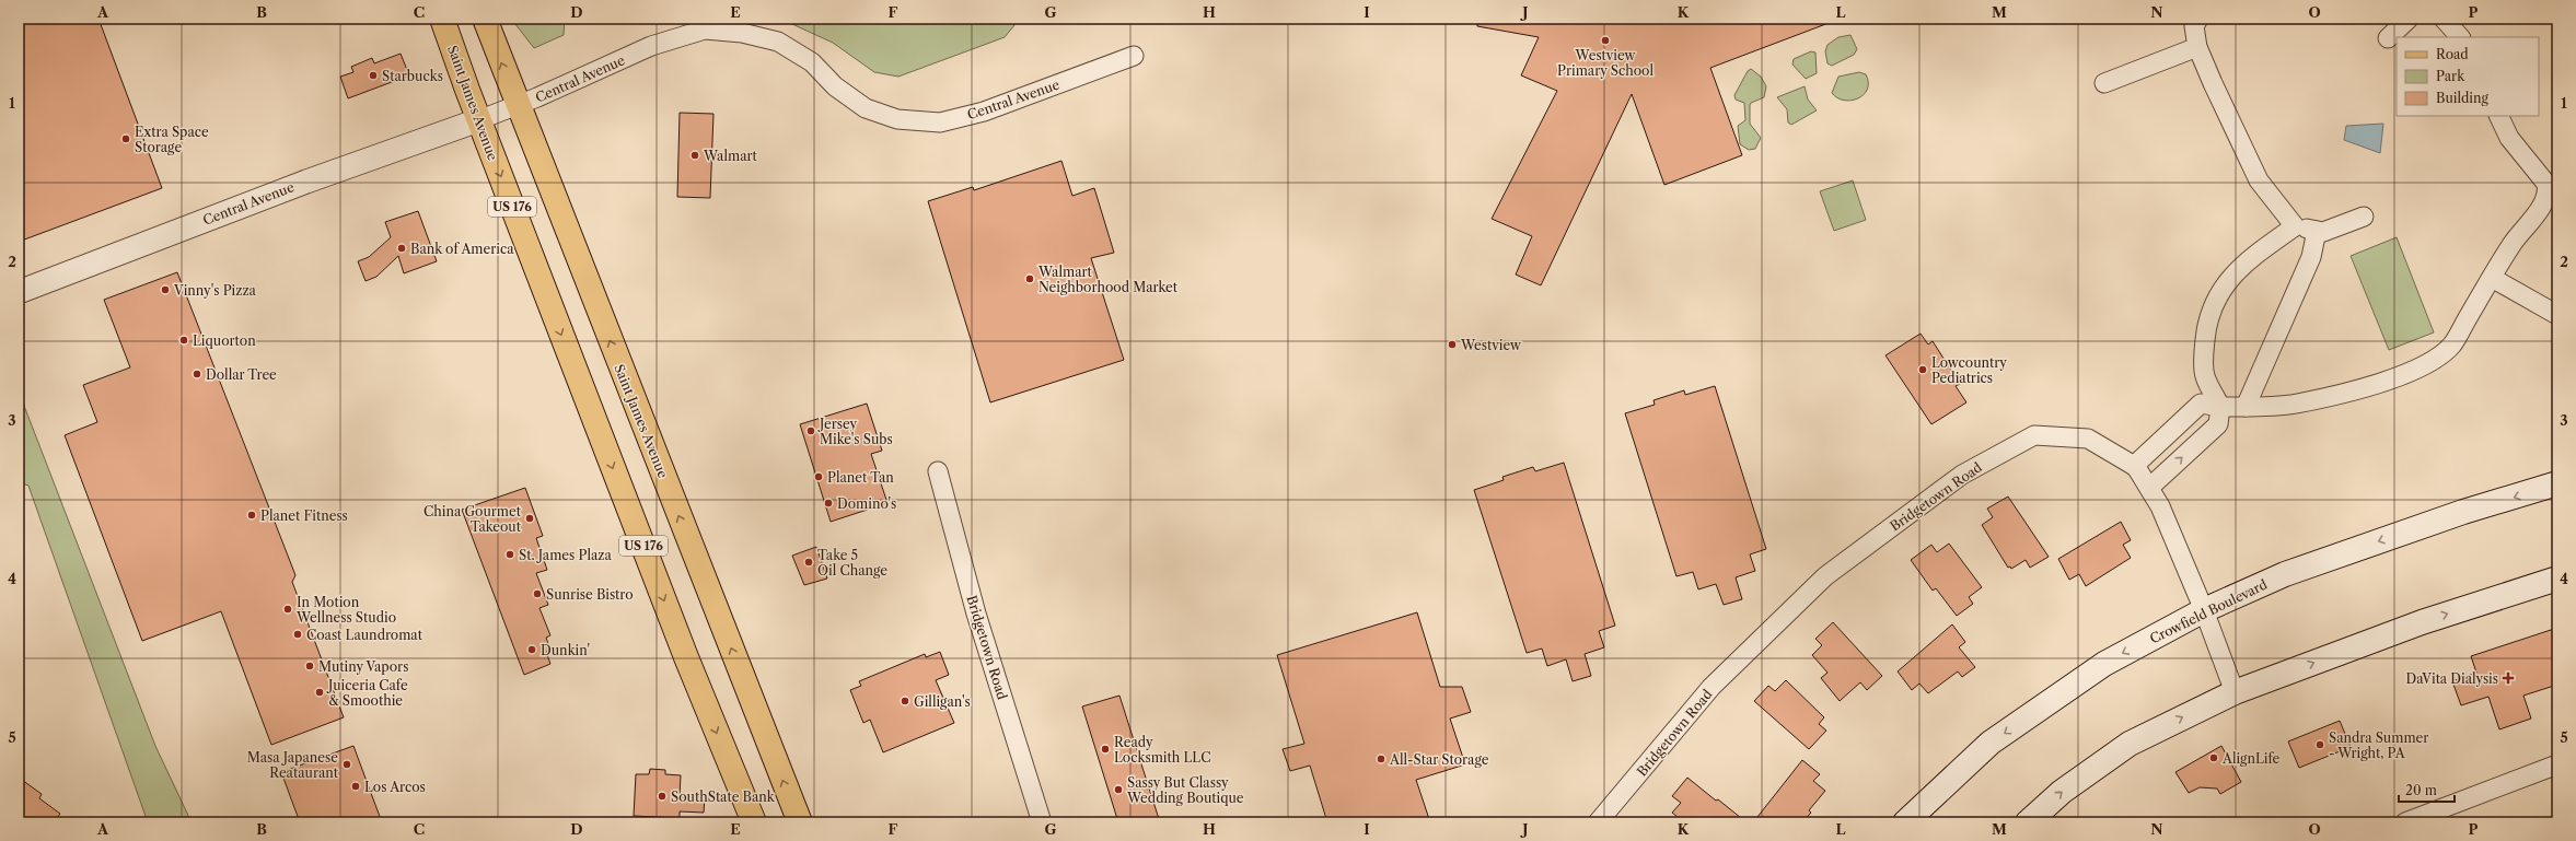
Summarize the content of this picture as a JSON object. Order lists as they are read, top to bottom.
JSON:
{
  "streets": {
    "main road": ["Saint James Avenue", "US 176", "Crowfield Boulevard"],
    "street": ["Central Avenue", "Bridgetown Road"]
  },
  "crossings": [
    ["Central Avenue", "Saint James Avenue"],
    ["Bridgetown Road", "Crowfield Boulevard"]
  ],
  "places": {
    "other": [
      "Westview Primary School",
      "Starbucks",
      "Extra Space Storage",
      "Walmart",
      "Bank of America",
      "Walmart Neighborhood Market",
      "Vinny's Pizza",
      "Liquorton",
      "Westview",
      "Lowcountry Pediatrics",
      "Dollar Tree",
      "Jersey Mike's Subs",
      "Planet Tan",
      "Domino's",
      "Planet Fitness",
      "China Gourmet Takeout",
      "St. James Plaza",
      "Take 5 Oil Change",
      "Sunrise Bistro",
      "In Motion Wellness Studio",
      "Coast Laundromat",
      "Dunkin'",
      "Mutiny Vapors",
      "Juiceria Cafe & Smoothie",
      "Gilligan's",
      "Sandra Summer - Wright, PA",
      "Ready Locksmith LLC",
      "AlignLife",
      "All-Star Storage",
      "Masa Japanese Reataurant",
      "Los Arcos",
      "Sassy But Classy Wedding Boutique",
      "SouthState Bank"
    ],
    "health": ["DaVita Dialysis"]
  },
  "legend": ["Road", "Park", "Building"],
  "scale_bar": "20 m",
  "grid": {
    "columns": [
      "A",
      "B",
      "C",
      "D",
      "E",
      "F",
      "G",
      "H",
      "I",
      "J",
      "K",
      "L",
      "M",
      "N",
      "O",
      "P"
    ],
    "rows": [
      "1",
      "2",
      "3",
      "4",
      "5"
    ]
  }
}
